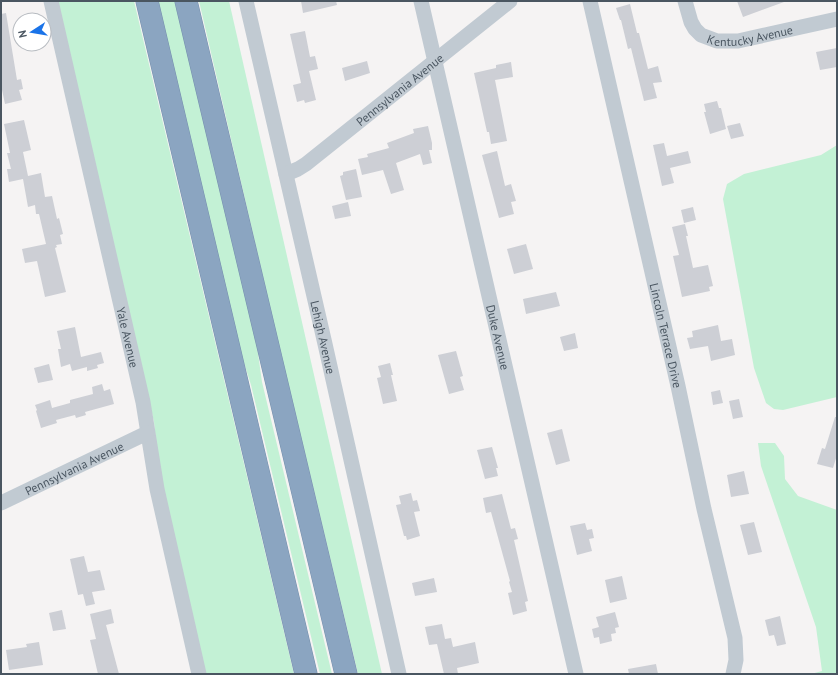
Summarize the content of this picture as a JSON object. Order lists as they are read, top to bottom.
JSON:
{
  "streets": {
    "street": [
      "Kentucky Avenue",
      "Pennsylvania Avenue",
      "Lincoln Terrace Drive",
      "Yale Avenue",
      "Lehigh Avenue",
      "Duke Avenue"
    ]
  },
  "crossings": [
    ["Pennsylvania Avenue", "Yale Avenue"],
    ["Pennsylvania Avenue", "Lehigh Avenue"],
    ["Pennsylvania Avenue", "Duke Avenue"]
  ],
  "north": "left"
}
